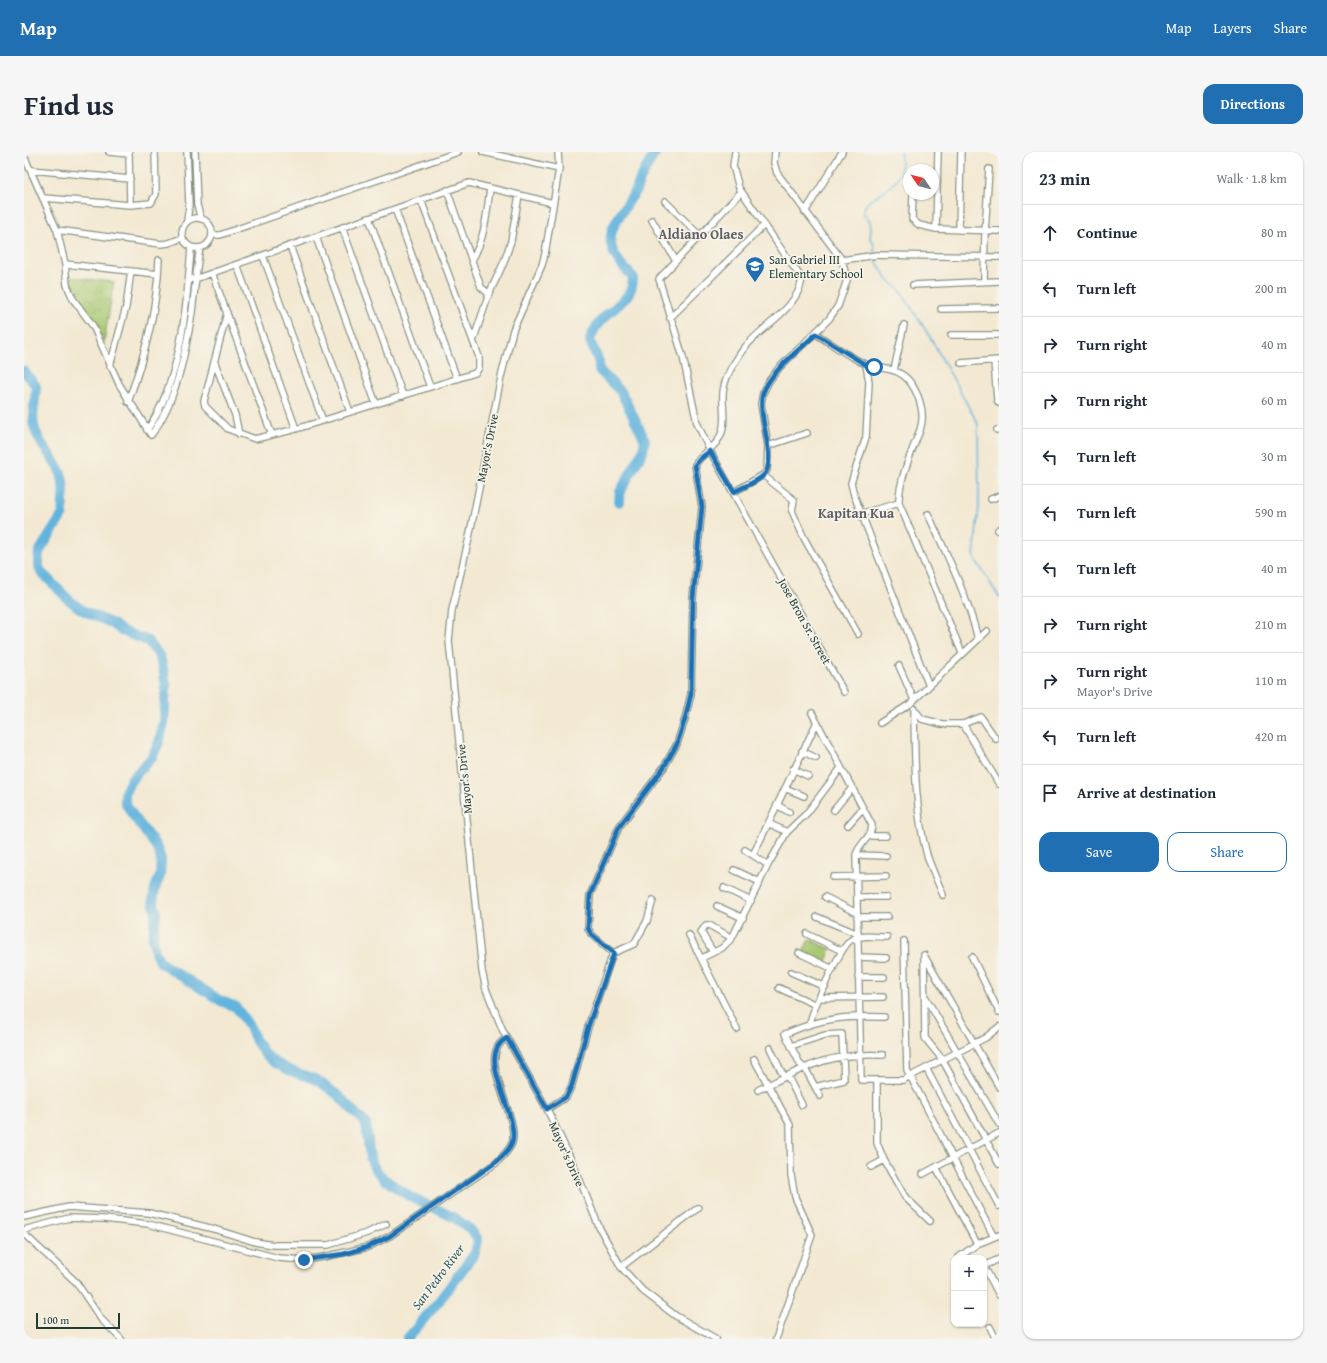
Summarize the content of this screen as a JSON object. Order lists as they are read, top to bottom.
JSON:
{
  "streets": {
    "street": ["Mayor's Drive", "Jose Bron Sr. Street"]
  },
  "districts": ["Aldiano Olaes", "Kapitan Kua"],
  "water": ["San Pedro River"],
  "places": {
    "school or university": ["San Gabriel III Elementary School"]
  },
  "scale_bar": "100 m",
  "north": "top left",
  "page": {
    "header": "Map",
    "nav": ["Map", "Layers", "Share"],
    "title": "Find us",
    "buttons": [
      "Directions",
      ["Save", "Share"]
    ],
    "heading": ["23 min", "Walk · 1.8 km"],
    "list": [
      ["Continue", "80 m"],
      ["Turn left", "200 m"],
      ["Turn right", "40 m"],
      ["Turn right", "60 m"],
      ["Turn left", "30 m"],
      ["Turn left", "590 m"],
      ["Turn left", "40 m"],
      ["Turn right", "210 m"],
      ["Turn right", "Mayor's Drive", "110 m"],
      ["Turn left", "420 m"],
      "Arrive at destination"
    ],
    "map_buttons": ["+", "−"],
    "scale": "100 m"
  }
}
